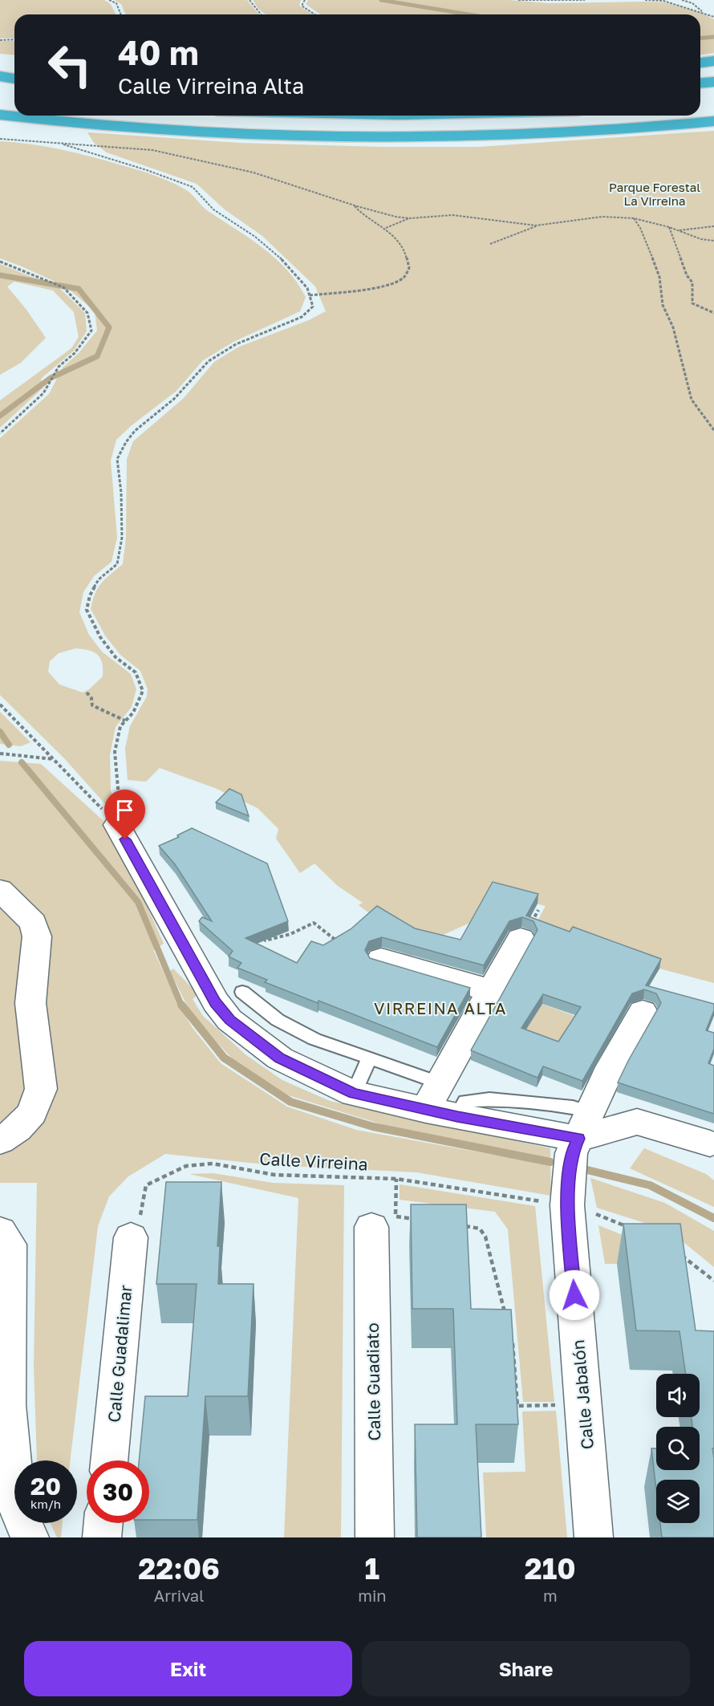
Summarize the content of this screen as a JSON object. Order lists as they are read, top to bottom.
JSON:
{
  "streets": {
    "street": ["Calle Guadalimar", "Calle Guadiato", "Calle Jabalón"],
    "path": ["Calle Virreina"]
  },
  "crossings": [
    ["Calle Virreina", "Calle Guadalimar"],
    ["Calle Virreina", "Calle Jabalón"]
  ],
  "districts": ["VIRREINA ALTA"],
  "parks": ["Parque Forestal La Virreina"],
  "page": {
    "turn": ["40 m", "Calle Virreina Alta"],
    "speed": "20 km/h",
    "limit": "30",
    "eta": [
      "22:06",
      "Arrival",
      "1",
      "min",
      "210",
      "m"
    ],
    "buttons": ["Exit", "Share"]
  }
}
